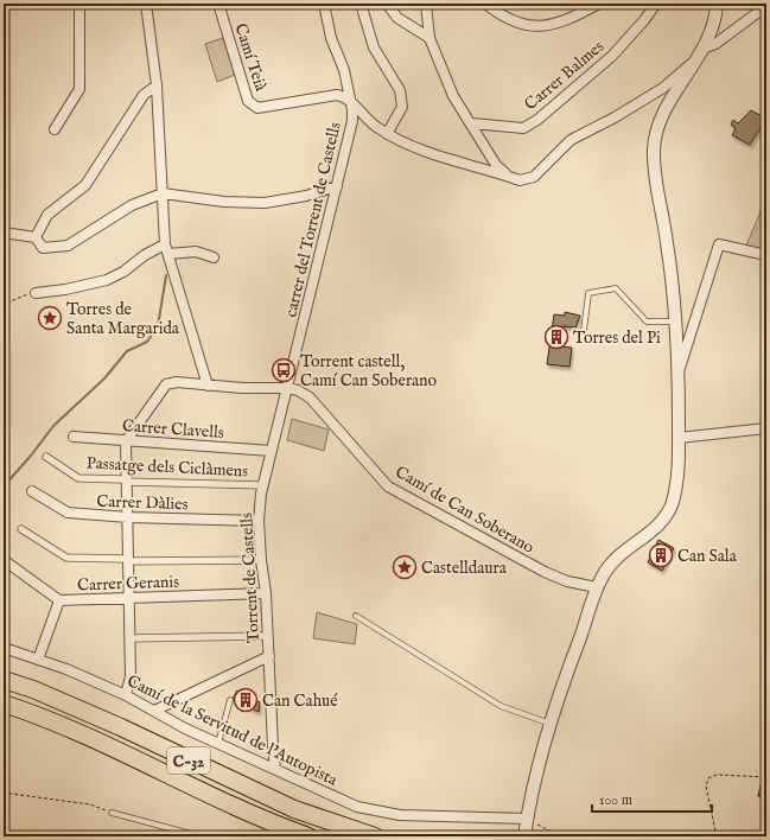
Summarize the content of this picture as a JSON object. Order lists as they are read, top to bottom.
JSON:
{
  "streets": {
    "highway": ["C-32"],
    "street": [
      "Camí Teià",
      "Carrer Balmes",
      "carrer del Torrent de Castells",
      "Carrer Clavells",
      "Passatge dels Ciclàmens",
      "Carrer Dàlies",
      "Camí de Can Soberano",
      "Torrent de Castells",
      "Carrer Geranis",
      "Camí de la Servitud de l'Autopista"
    ]
  },
  "crossings": [
    ["Camí Teià", "carrer del Torrent de Castells"],
    ["carrer del Torrent de Castells", "Camí de Can Soberano"],
    ["carrer del Torrent de Castells", "Torrent de Castells"],
    ["Carrer Clavells", "Camí de Can Soberano"],
    ["Carrer Clavells", "Torrent de Castells"],
    ["Passatge dels Ciclàmens", "Torrent de Castells"],
    ["Carrer Dàlies", "Torrent de Castells"],
    ["Camí de Can Soberano", "Torrent de Castells"],
    ["Torrent de Castells", "Carrer Geranis"],
    ["Torrent de Castells", "Camí de la Servitud de l'Autopista"]
  ],
  "places": {
    "place": ["Torres de Santa Margarida", "Castelldaura"],
    "building": ["Torres del Pi", "Can Sala", "Can Cahué"],
    "bus stop": ["Torrent castell, Camí Can Soberano"]
  },
  "scale_bar": "100 m"
}
